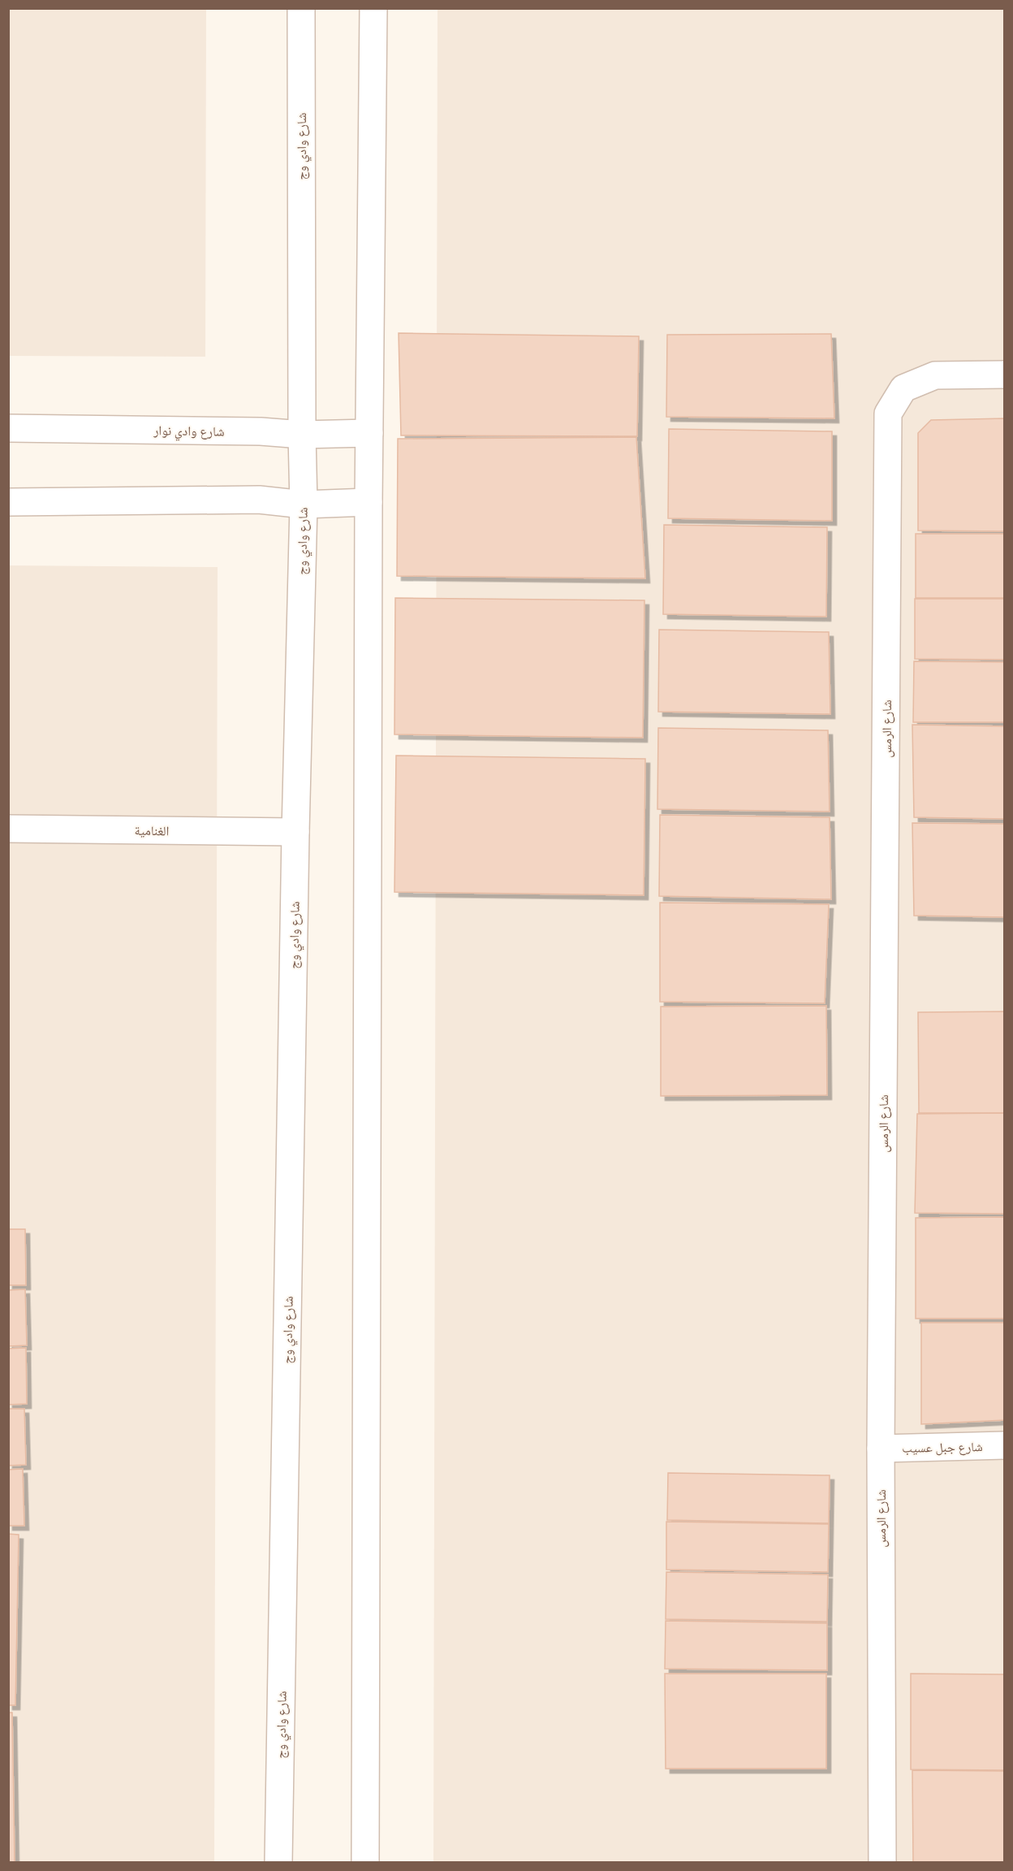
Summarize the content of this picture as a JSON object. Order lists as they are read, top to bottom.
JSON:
{
  "streets": {
    "street": [
      "شارع وادي وج",
      "شارع وادي نوار",
      "شارع الرمس",
      "الغنامية",
      "شارع جبل عسيب"
    ]
  },
  "crossings": [
    ["شارع وادي وج", "شارع وادي نوار"],
    ["شارع وادي وج", "الغنامية"],
    ["شارع الرمس", "شارع جبل عسيب"]
  ]
}
